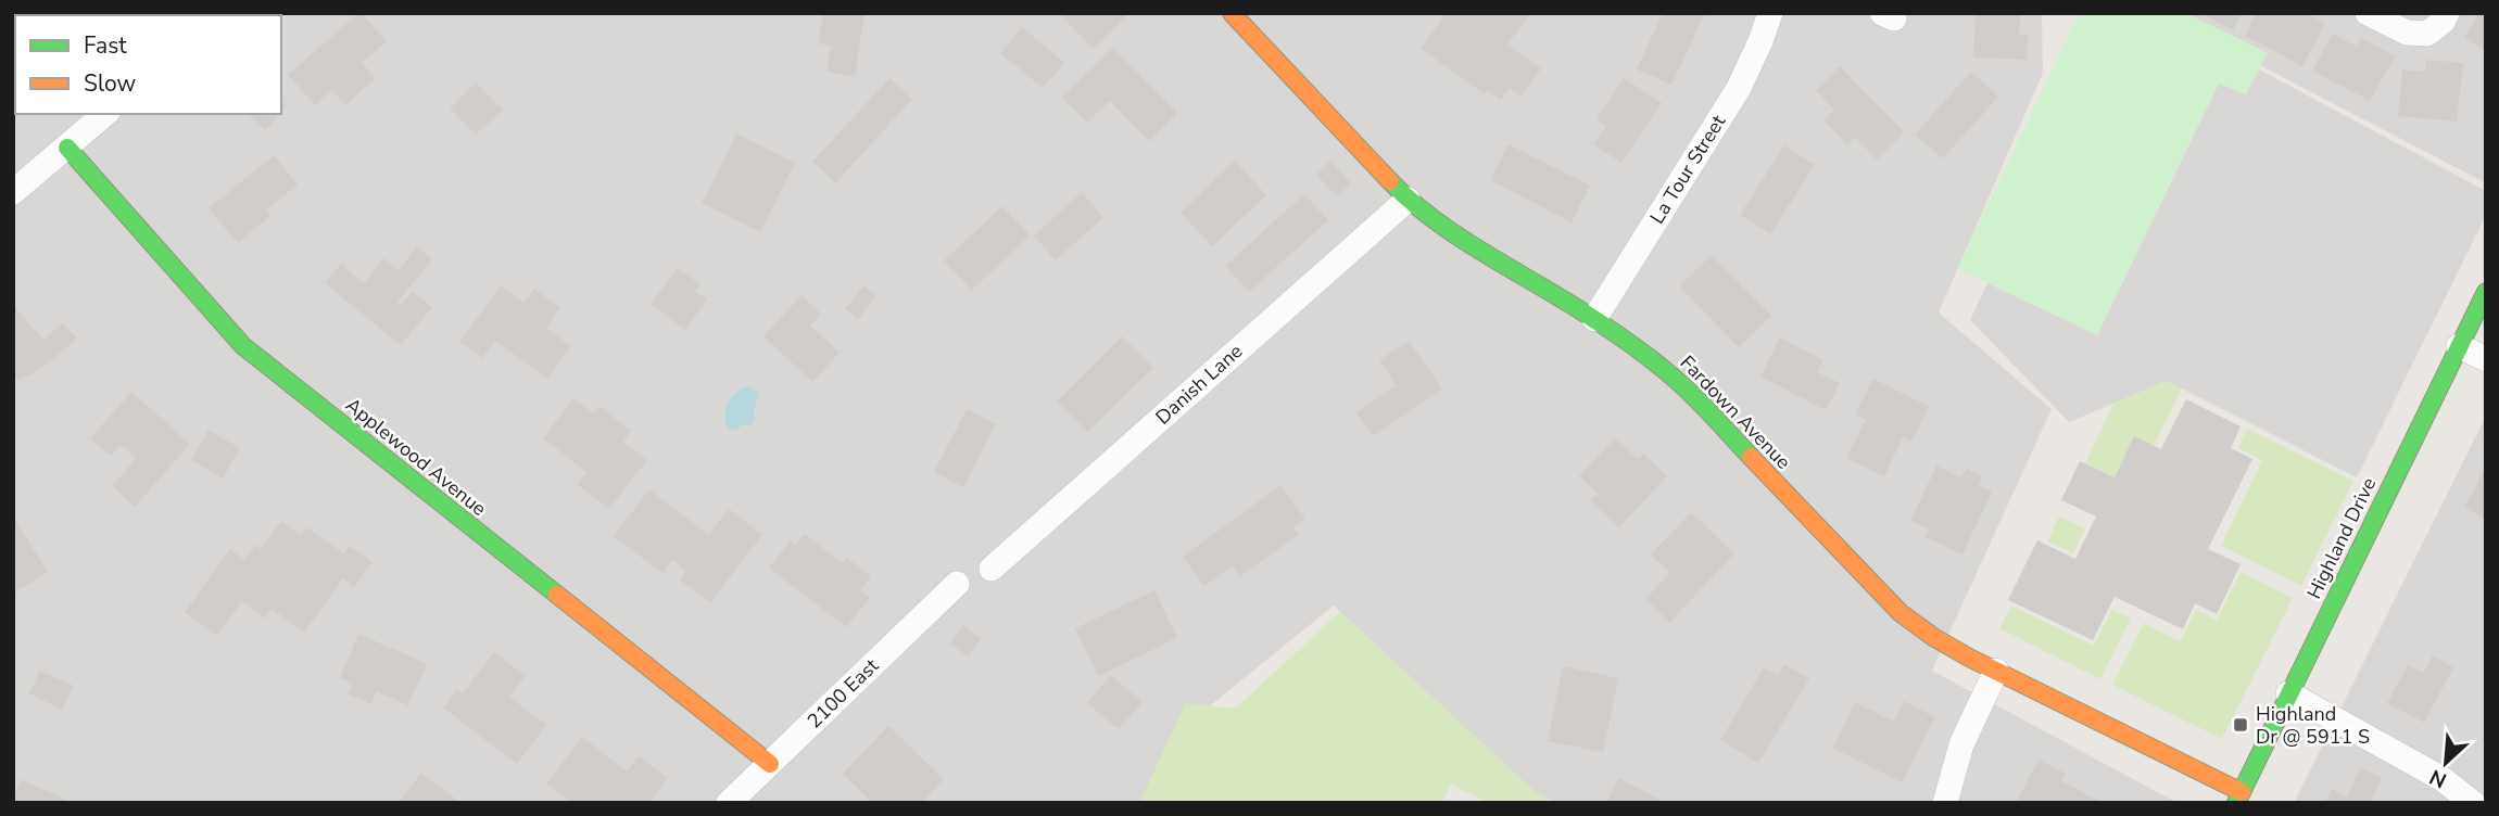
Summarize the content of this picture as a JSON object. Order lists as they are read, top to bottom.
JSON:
{
  "streets": {
    "street": [
      "La Tour Street",
      "Danish Lane",
      "Fardown Avenue",
      "Applewood Avenue",
      "Highland Drive",
      "2100 East"
    ]
  },
  "crossings": [
    ["La Tour Street", "Fardown Avenue"],
    ["Danish Lane", "Fardown Avenue"],
    ["Fardown Avenue", "Highland Drive"],
    ["Applewood Avenue", "2100 East"]
  ],
  "places": {
    "transit": ["Highland Dr @ 5911 S"]
  },
  "legend": ["Fast", "Slow"],
  "north": "bottom left"
}
